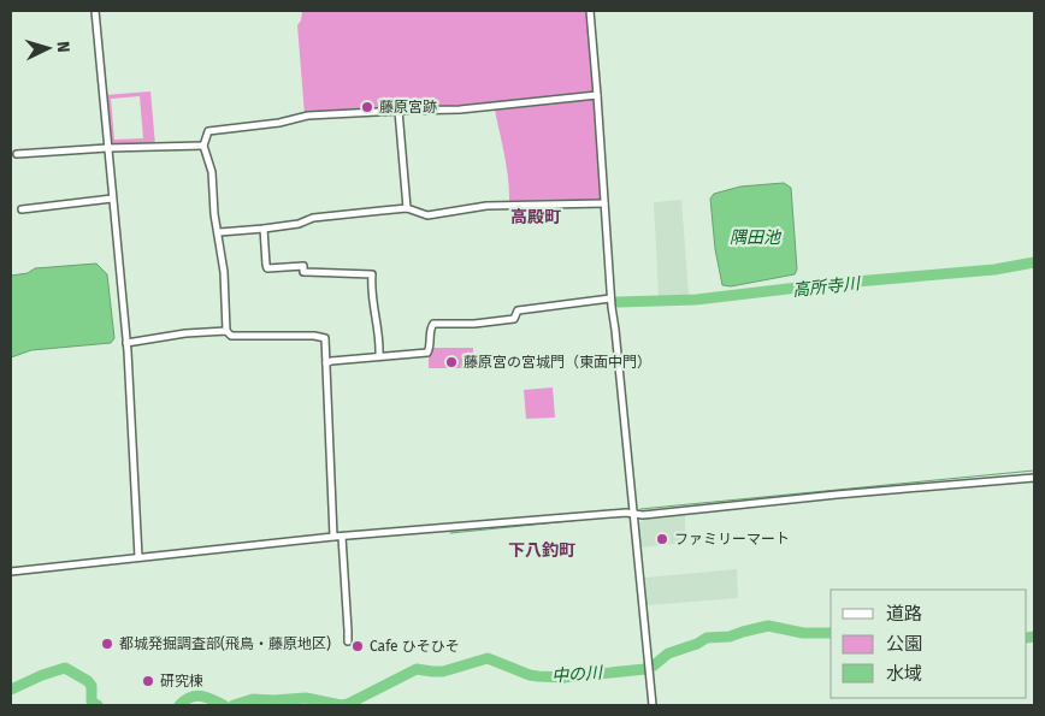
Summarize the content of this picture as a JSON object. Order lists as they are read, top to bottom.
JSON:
{
  "districts": ["高殿町", "下八釣町"],
  "water": ["隅田池", "高所寺川", "中の川"],
  "places": [
    "藤原宮跡",
    "藤原宮の宮城門（東面中門）",
    "ファミリーマート",
    "都城発掘調査部(飛鳥・藤原地区)",
    "Cafe ひそひそ",
    "研究棟"
  ],
  "legend": ["道路", "公園", "水域"],
  "north": "right"
}
